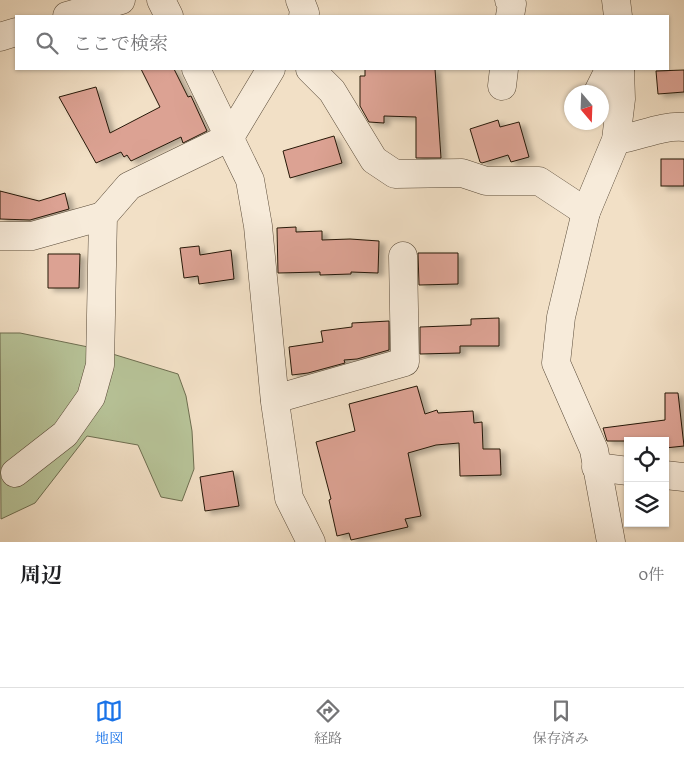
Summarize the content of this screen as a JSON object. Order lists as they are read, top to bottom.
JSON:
{
  "north": "bottom",
  "page": {
    "search": "ここで検索",
    "heading": ["周辺", "0件"],
    "nav": ["地図", "経路", "保存済み"]
  }
}
